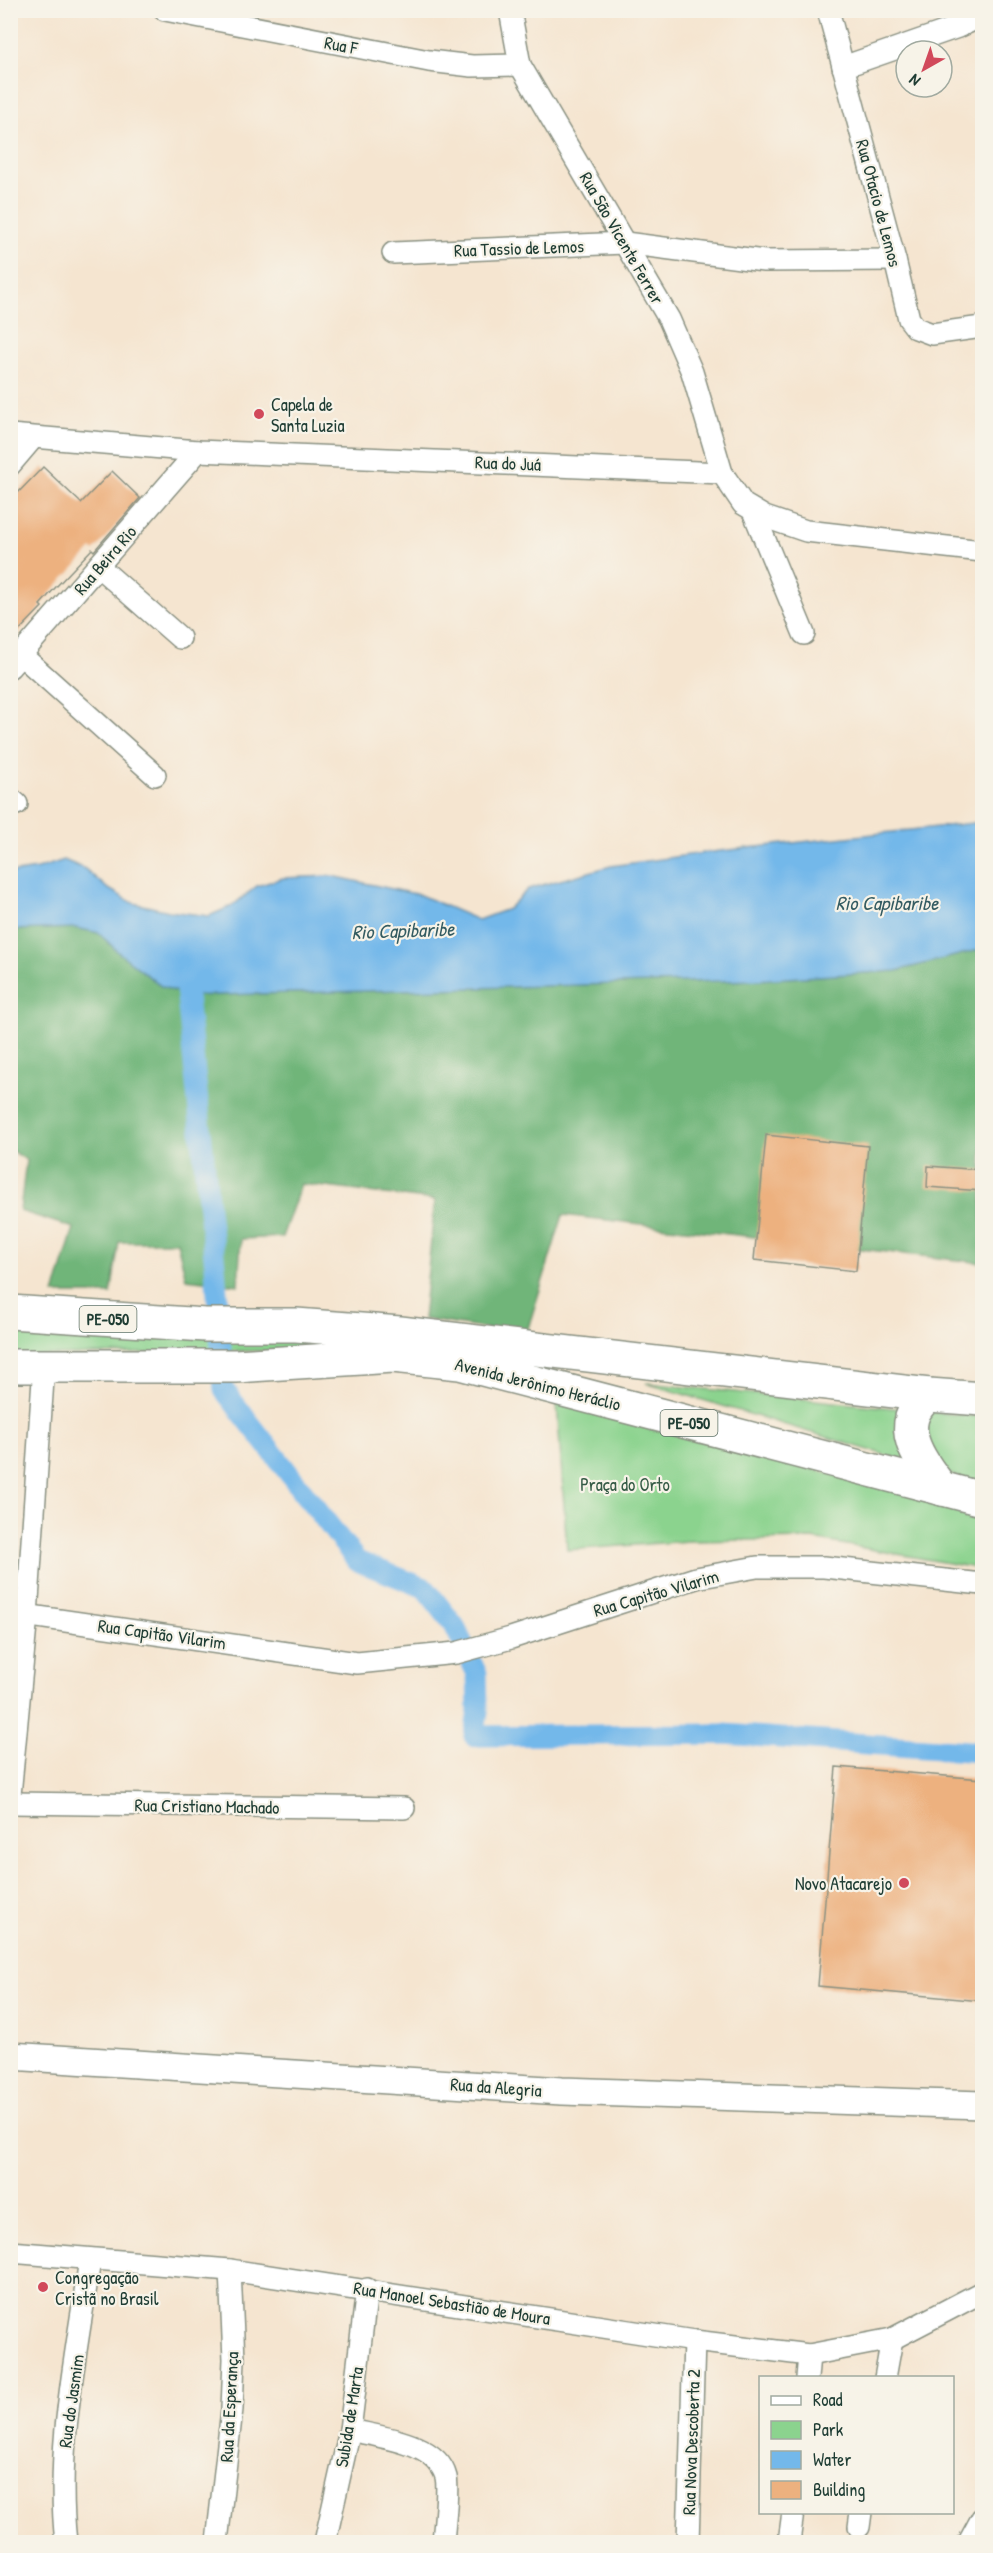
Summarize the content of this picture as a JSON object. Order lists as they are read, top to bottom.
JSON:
{
  "streets": {
    "main road": ["PE-050", "Avenida Jerônimo Heráclio"],
    "street": [
      "Rua F",
      "Rua Otacio de Lemos",
      "Rua São Vicente Ferrer",
      "Rua Tassio de Lemos",
      "Rua do Juá",
      "Rua Beira Rio",
      "Rua Capitão Vilarim",
      "Rua Cristiano Machado",
      "Rua da Alegria",
      "Rua Manoel Sebastião de Moura",
      "Rua do Jasmim",
      "Rua da Esperança",
      "Subida de Marta",
      "Rua Nova Descoberta 2"
    ]
  },
  "crossings": [
    ["Rua F", "Rua São Vicente Ferrer"],
    ["Rua Otacio de Lemos", "Rua Tassio de Lemos"],
    ["Rua São Vicente Ferrer", "Rua Tassio de Lemos"],
    ["Rua São Vicente Ferrer", "Rua do Juá"],
    ["Rua do Juá", "Rua Beira Rio"],
    ["Rua Manoel Sebastião de Moura", "Rua do Jasmim"],
    ["Rua Manoel Sebastião de Moura", "Rua da Esperança"],
    ["Rua Manoel Sebastião de Moura", "Subida de Marta"],
    ["Rua Manoel Sebastião de Moura", "Rua Nova Descoberta 2"]
  ],
  "water": ["Rio Capibaribe"],
  "parks": ["Praça do Orto"],
  "places": ["Capela de Santa Luzia", "Novo Atacarejo", "Congregação Cristã no Brasil"],
  "legend": [
    "Road",
    "Park",
    "Water",
    "Building"
  ],
  "north": "bottom left"
}
